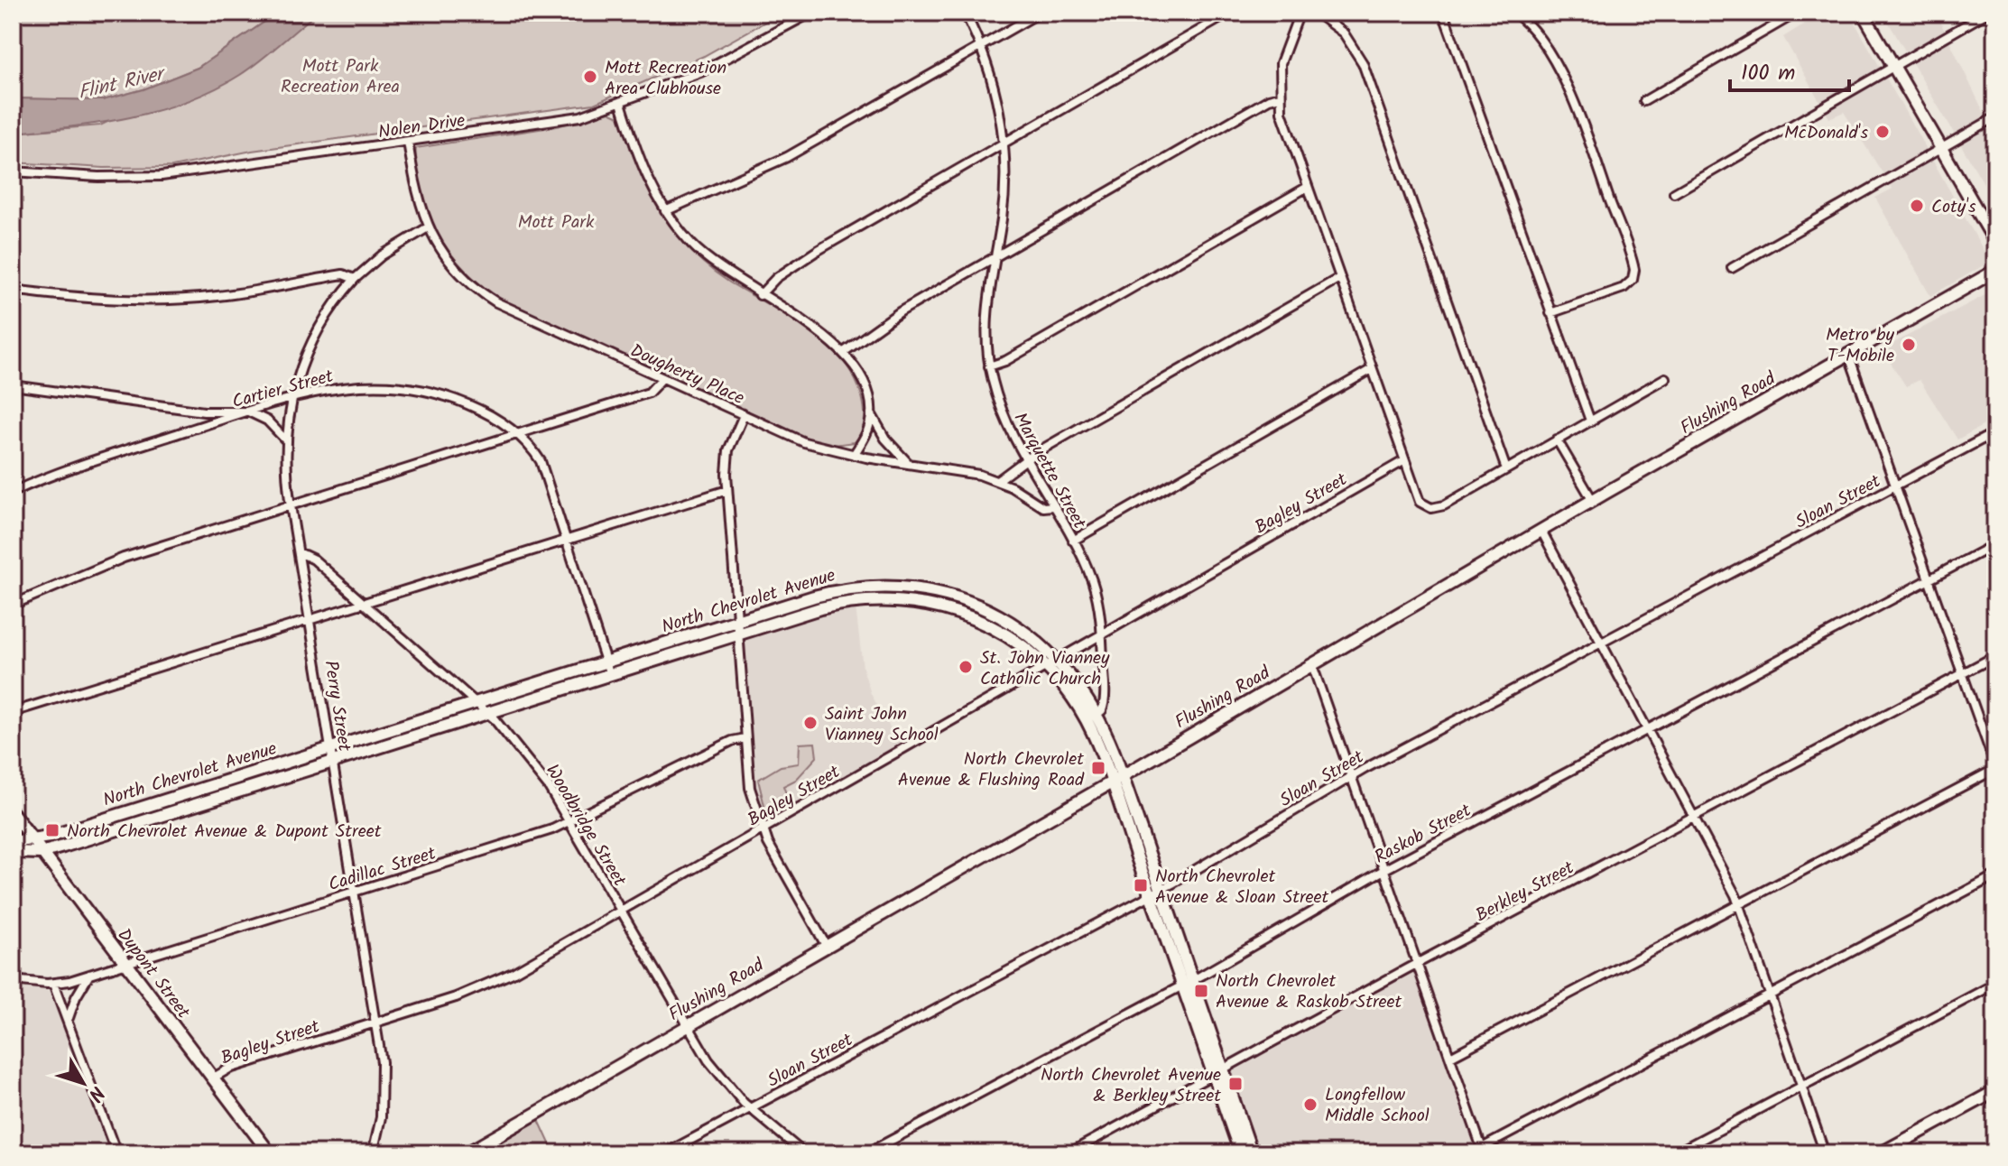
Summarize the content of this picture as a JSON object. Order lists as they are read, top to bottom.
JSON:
{
  "streets": {
    "street": [
      "Nolen Drive",
      "Dougherty Place",
      "Cartier Street",
      "Flushing Road",
      "Marquette Street",
      "Sloan Street",
      "Bagley Street",
      "North Chevrolet Avenue",
      "Perry Street",
      "Woodbridge Street",
      "Raskob Street",
      "Cadillac Street",
      "Berkley Street",
      "Dupont Street"
    ]
  },
  "crossings": [
    ["Nolen Drive", "Dougherty Place"],
    ["Dougherty Place", "Marquette Street"],
    ["Dougherty Place", "Perry Street"],
    ["Cartier Street", "North Chevrolet Avenue"],
    ["Cartier Street", "Perry Street"],
    ["Flushing Road", "North Chevrolet Avenue"],
    ["Flushing Road", "Woodbridge Street"],
    ["Marquette Street", "Bagley Street"],
    ["Marquette Street", "North Chevrolet Avenue"],
    ["Sloan Street", "North Chevrolet Avenue"],
    ["Sloan Street", "Woodbridge Street"],
    ["Bagley Street", "North Chevrolet Avenue"],
    ["Bagley Street", "Perry Street"],
    ["Bagley Street", "Woodbridge Street"],
    ["Bagley Street", "Dupont Street"],
    ["North Chevrolet Avenue", "Perry Street"],
    ["North Chevrolet Avenue", "Woodbridge Street"],
    ["North Chevrolet Avenue", "Raskob Street"],
    ["North Chevrolet Avenue", "Berkley Street"],
    ["North Chevrolet Avenue", "Dupont Street"],
    ["Perry Street", "Woodbridge Street"],
    ["Perry Street", "Cadillac Street"],
    ["Woodbridge Street", "Cadillac Street"],
    ["Cadillac Street", "Dupont Street"]
  ],
  "water": ["Flint River"],
  "parks": ["Mott Park Recreation Area", "Mott Park"],
  "places": {
    "other": [
      "Mott Recreation Area Clubhouse",
      "McDonald's",
      "Coty's",
      "Metro by T-Mobile",
      "St. John Vianney Catholic Church",
      "Saint John Vianney School",
      "Longfellow Middle School"
    ],
    "transit": [
      "North Chevrolet Avenue & Flushing Road",
      "North Chevrolet Avenue & Dupont Street",
      "North Chevrolet Avenue & Sloan Street",
      "North Chevrolet Avenue & Raskob Street",
      "North Chevrolet Avenue & Berkley Street"
    ]
  },
  "scale_bar": "100 m",
  "north": "bottom right"
}
